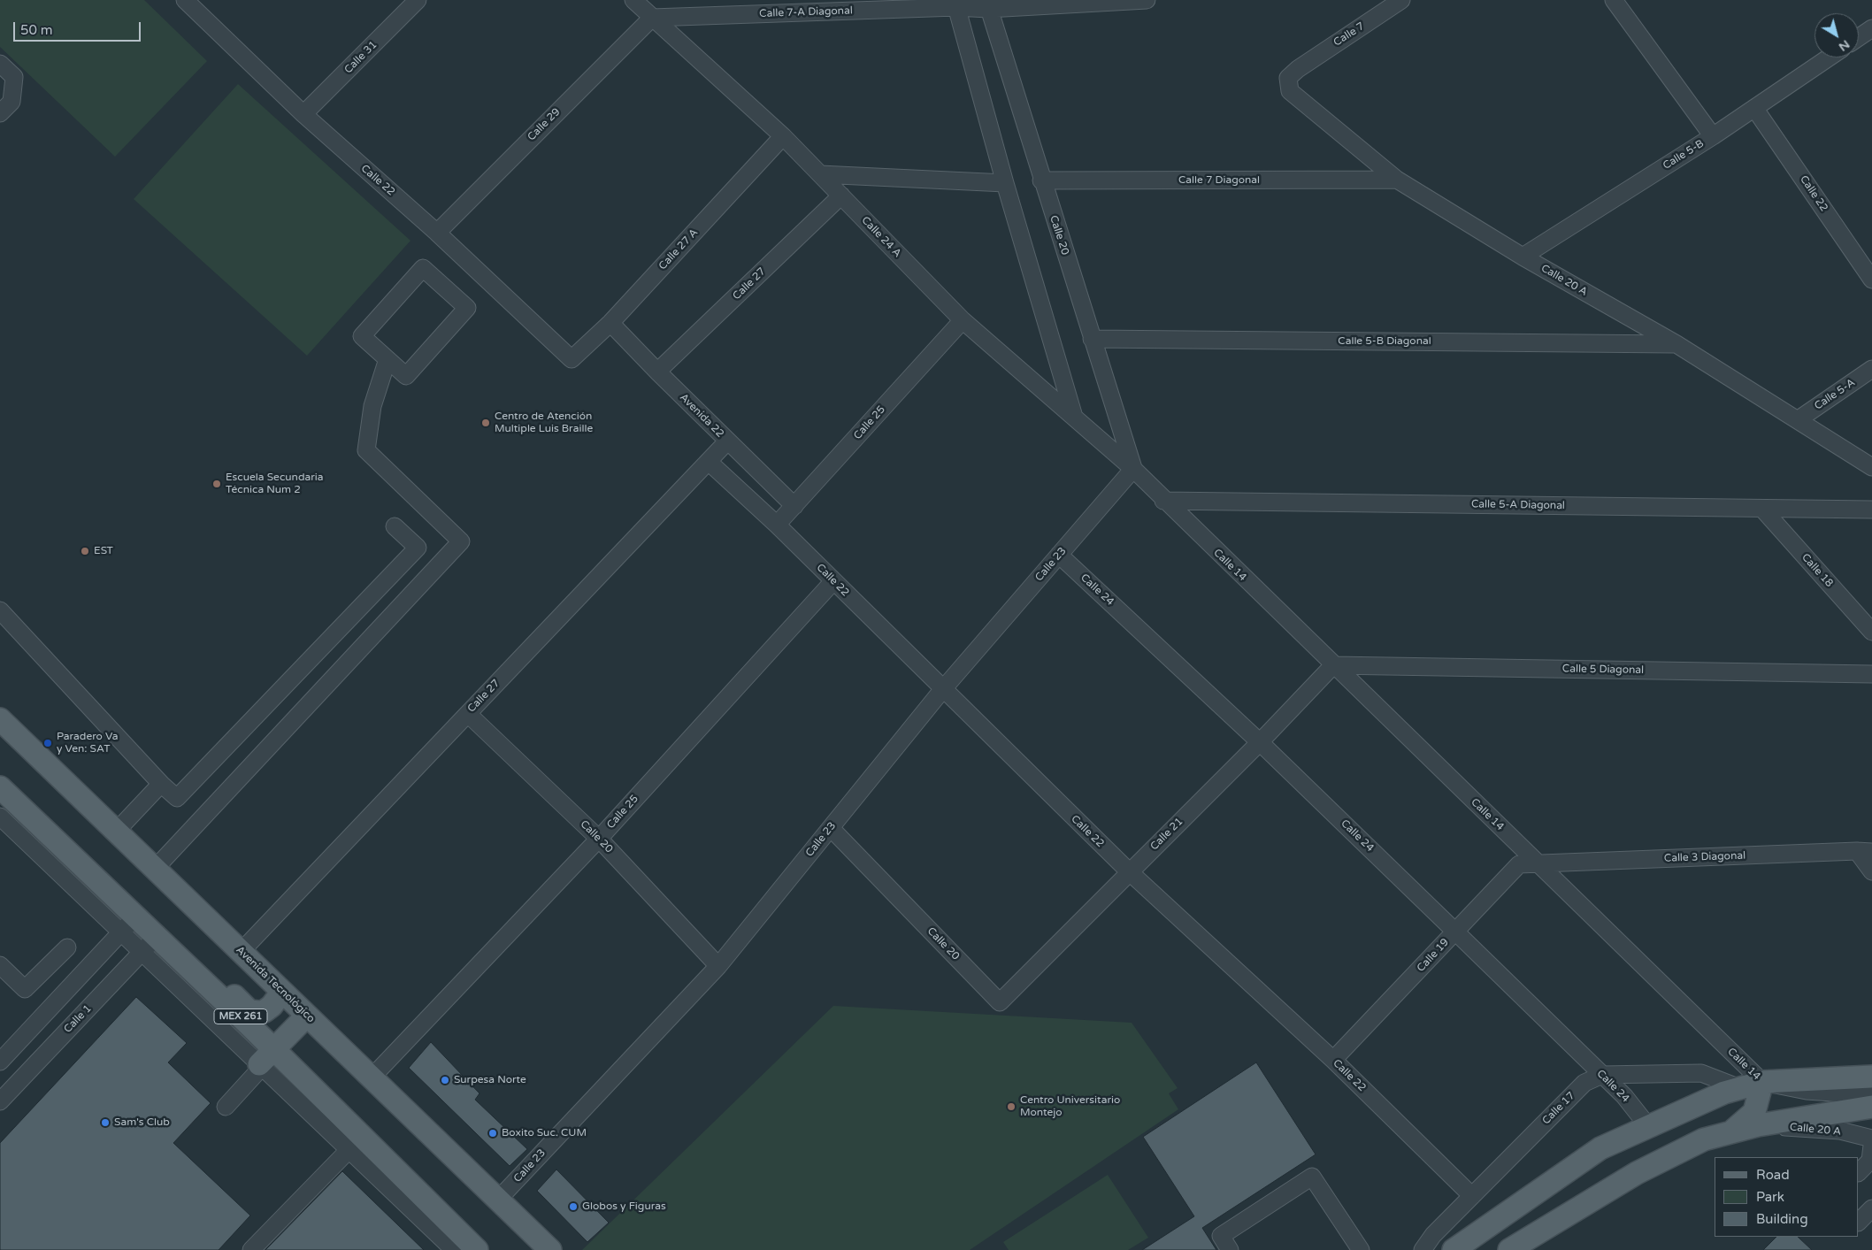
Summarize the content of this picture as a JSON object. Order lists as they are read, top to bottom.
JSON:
{
  "streets": {
    "main road": ["Avenida Tecnológico", "MEX 261"],
    "street": [
      "Calle 7-A Diagonal",
      "Calle 7",
      "Calle 31",
      "Calle 29",
      "Calle 5-B",
      "Calle 22",
      "Calle 7 Diagonal",
      "Calle 20",
      "Calle 24 A",
      "Calle 27 A",
      "Calle 20 A",
      "Calle 27",
      "Calle 5-B Diagonal",
      "Calle 5-A",
      "Avenida 22",
      "Calle 25",
      "Calle 5-A Diagonal",
      "Calle 23",
      "Calle 14",
      "Calle 18",
      "Calle 24",
      "Calle 5 Diagonal",
      "Calle 21",
      "Calle 3 Diagonal",
      "Calle 19",
      "Calle 1",
      "Calle 17"
    ]
  },
  "crossings": [
    ["Calle 7-A Diagonal", "Calle 29"],
    ["Calle 7-A Diagonal", "Calle 20"],
    ["Calle 7-A Diagonal", "Calle 24 A"],
    ["Calle 7", "Calle 20 A"],
    ["Calle 31", "Calle 22"],
    ["Calle 29", "Calle 22"],
    ["Calle 29", "Calle 24 A"],
    ["Calle 5-B", "Calle 22"],
    ["Calle 5-B", "Calle 20 A"],
    ["Calle 22", "Calle 27 A"],
    ["Calle 22", "Calle 27"],
    ["Calle 22", "Calle 25"],
    ["Calle 22", "Calle 23"],
    ["Calle 22", "Calle 21"],
    ["Calle 22", "Calle 19"],
    ["Calle 22", "Calle 17"],
    ["Calle 7 Diagonal", "Calle 20"],
    ["Calle 7 Diagonal", "Calle 20 A"],
    ["Calle 20", "Calle 24 A"],
    ["Calle 20", "Calle 27"],
    ["Calle 20", "Calle 5-B Diagonal"],
    ["Calle 20", "Calle 25"],
    ["Calle 20", "Calle 23"],
    ["Calle 20", "Calle 14"],
    ["Calle 20", "Calle 21"],
    ["Calle 24 A", "Calle 27 A"],
    ["Calle 24 A", "Calle 27"],
    ["Calle 24 A", "Calle 25"],
    ["Calle 24 A", "Calle 23"],
    ["Calle 24 A", "Calle 14"],
    ["Calle 27 A", "Avenida 22"],
    ["Calle 20 A", "Calle 5-B Diagonal"],
    ["Calle 20 A", "Calle 5-A"],
    ["Calle 27", "Avenida 22"],
    ["Calle 27", "Avenida Tecnológico"],
    ["Avenida 22", "Calle 25"],
    ["Calle 25", "Avenida Tecnológico"],
    ["Calle 5-A Diagonal", "Calle 14"],
    ["Calle 5-A Diagonal", "Calle 18"],
    ["Calle 23", "Calle 14"],
    ["Calle 23", "Calle 24"],
    ["Calle 23", "Avenida Tecnológico"],
    ["Calle 14", "Calle 5 Diagonal"],
    ["Calle 14", "Calle 21"],
    ["Calle 14", "Calle 3 Diagonal"],
    ["Calle 14", "Calle 19"],
    ["Calle 24", "Calle 21"],
    ["Calle 24", "Calle 19"],
    ["Calle 24", "Calle 17"],
    ["Calle 5 Diagonal", "Calle 21"],
    ["Calle 3 Diagonal", "Calle 19"],
    ["MEX 261", "Calle 1"]
  ],
  "places": [
    "Centro de Atención Multiple Luis Braille",
    "Escuela Secundaria Técnica Num 2",
    "EST",
    "Paradero Va y Ven: SAT",
    "Surpesa Norte",
    "Centro Universitario Montejo",
    "Sam's Club",
    "Boxito Suc. CUM",
    "Globos y Figuras"
  ],
  "legend": ["Road", "Park", "Building"],
  "scale_bar": "50 m",
  "north": "bottom right"
}
